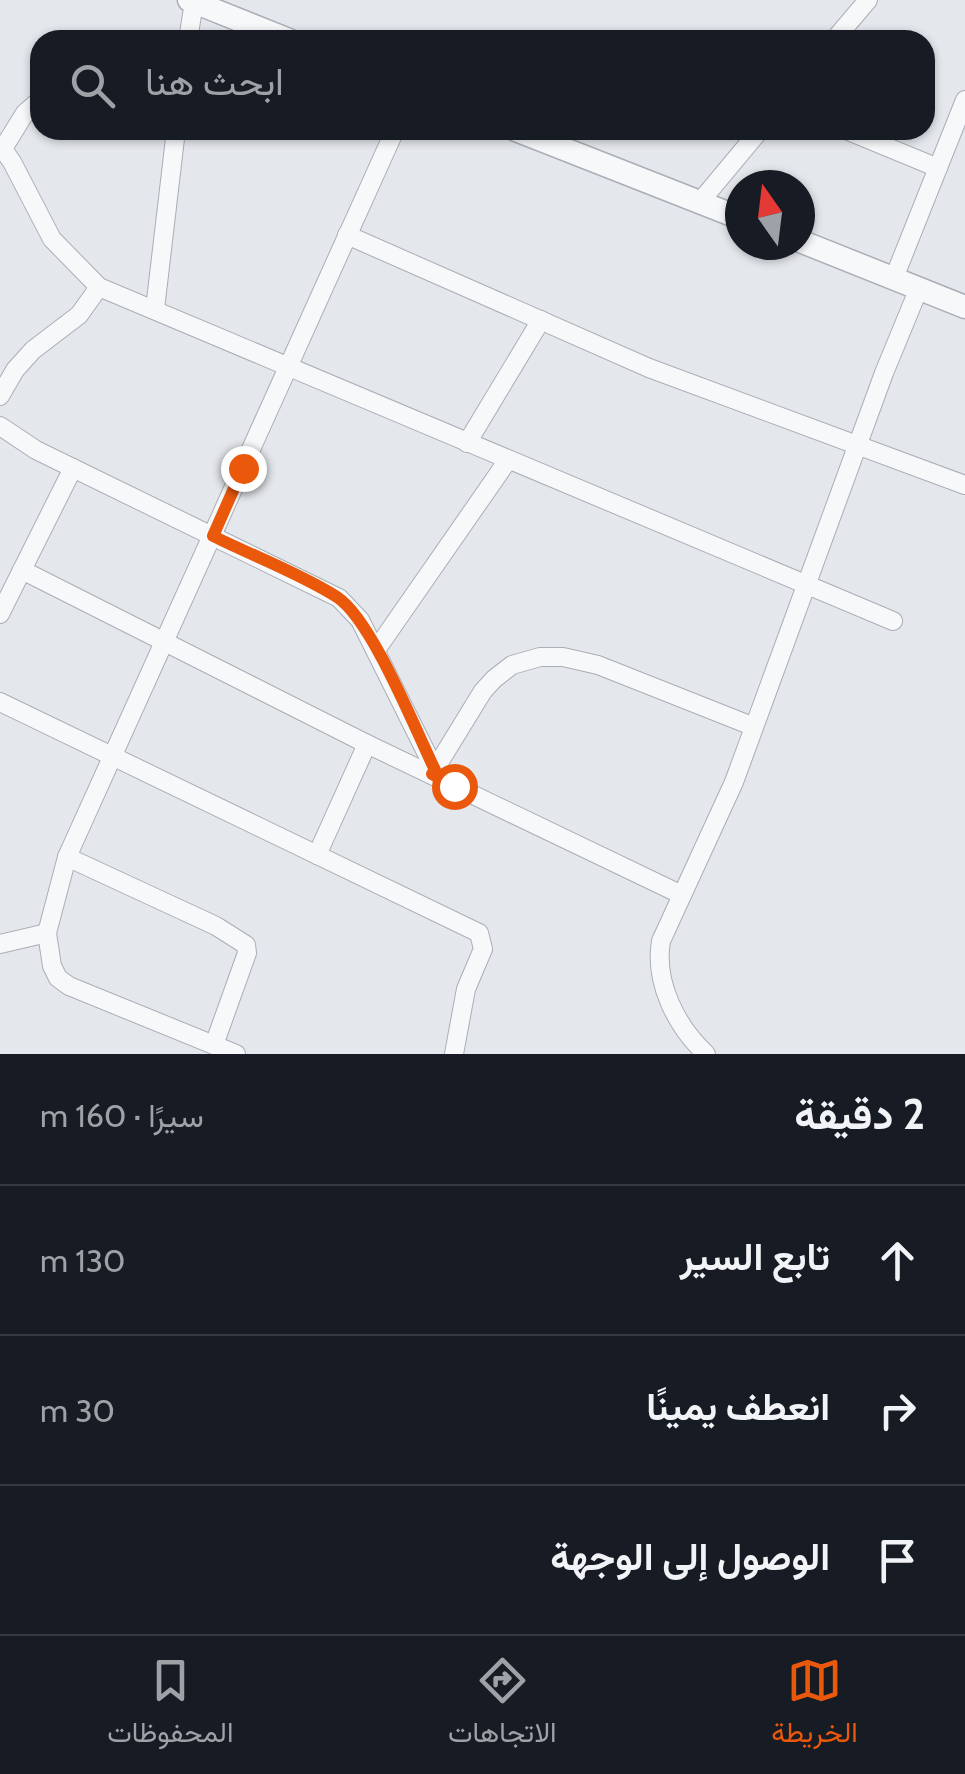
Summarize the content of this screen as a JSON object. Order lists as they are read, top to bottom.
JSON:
{
  "north": "top",
  "page": {
    "search": "ابحث هنا",
    "heading": ["2 دقيقة", "سيرًا · 160 m"],
    "list": [
      ["تابع السير", "130 m"],
      ["انعطف يمينًا", "30 m"],
      "الوصول إلى الوجهة"
    ],
    "nav": ["الخريطة", "الاتجاهات", "المحفوظات"]
  }
}
